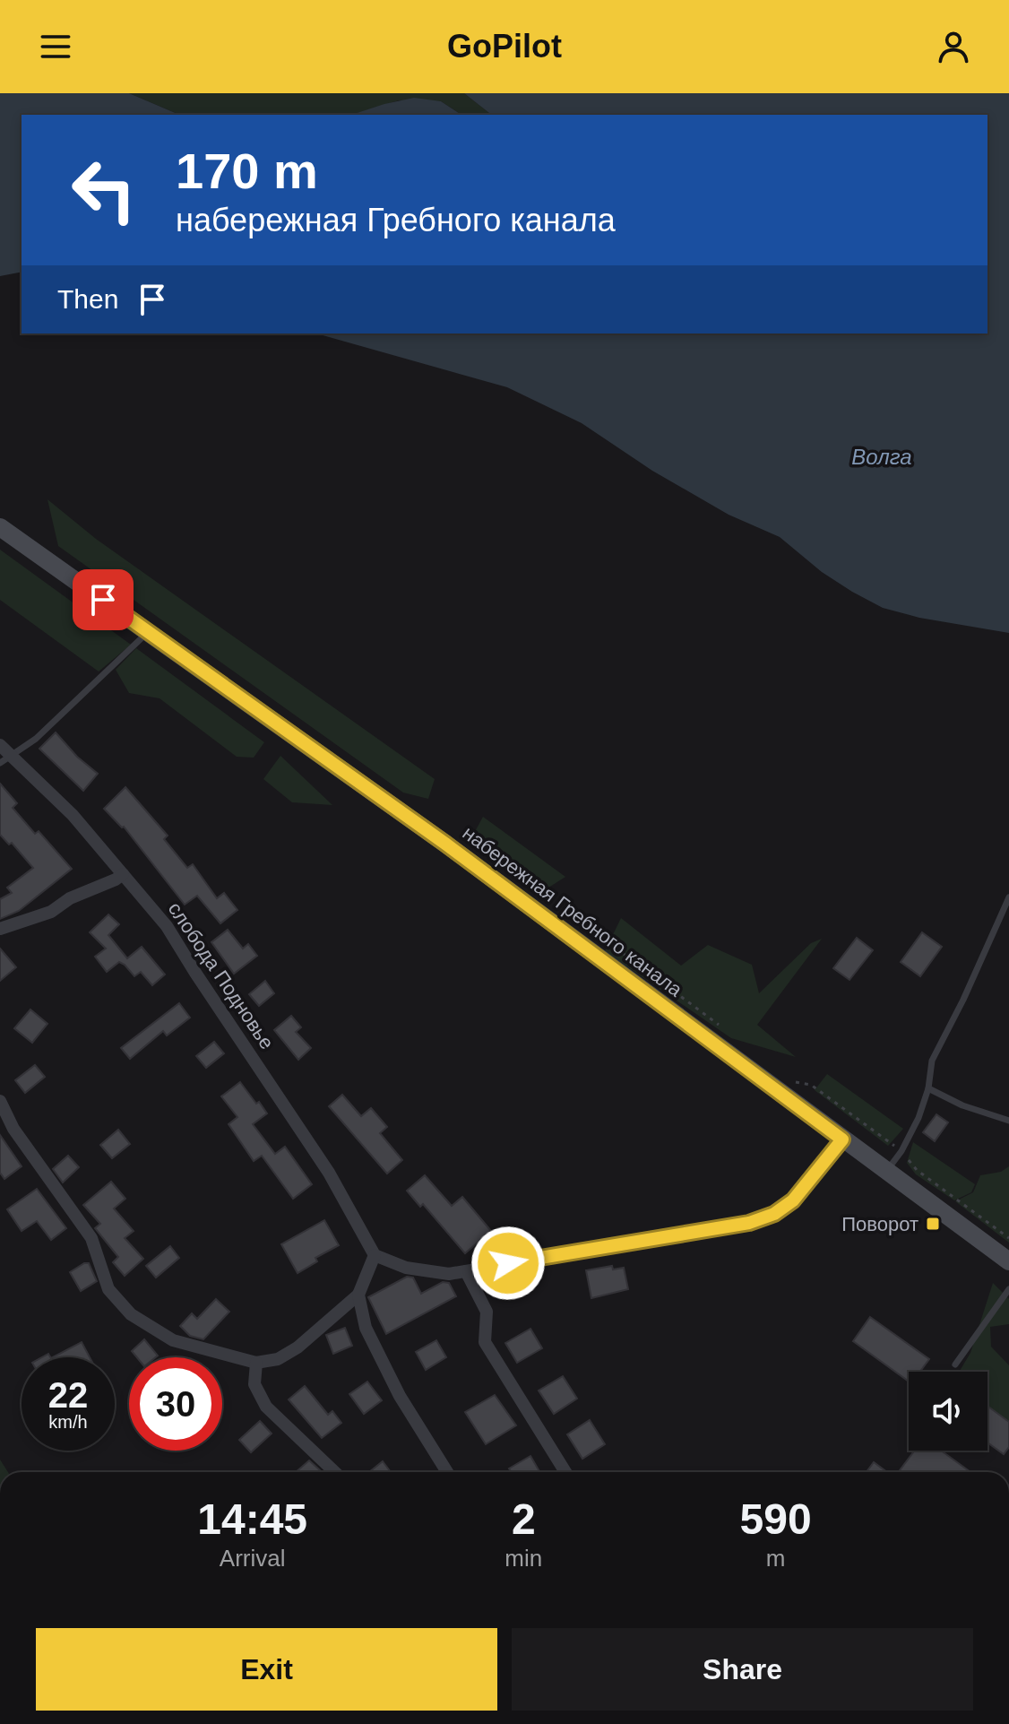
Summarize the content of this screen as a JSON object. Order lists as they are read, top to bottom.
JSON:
{
  "streets": {
    "street": ["набережная Гребного канала", "слобода Подновье"]
  },
  "water": ["Волга"],
  "places": {
    "transit": ["Поворот"]
  },
  "page": {
    "header": "GoPilot",
    "turn": ["170 m", "набережная Гребного канала"],
    "then": "Then",
    "speed": "22 km/h",
    "limit": "30",
    "eta": [
      "14:45",
      "Arrival",
      "2",
      "min",
      "590",
      "m"
    ],
    "buttons": ["Exit", "Share"]
  }
}
